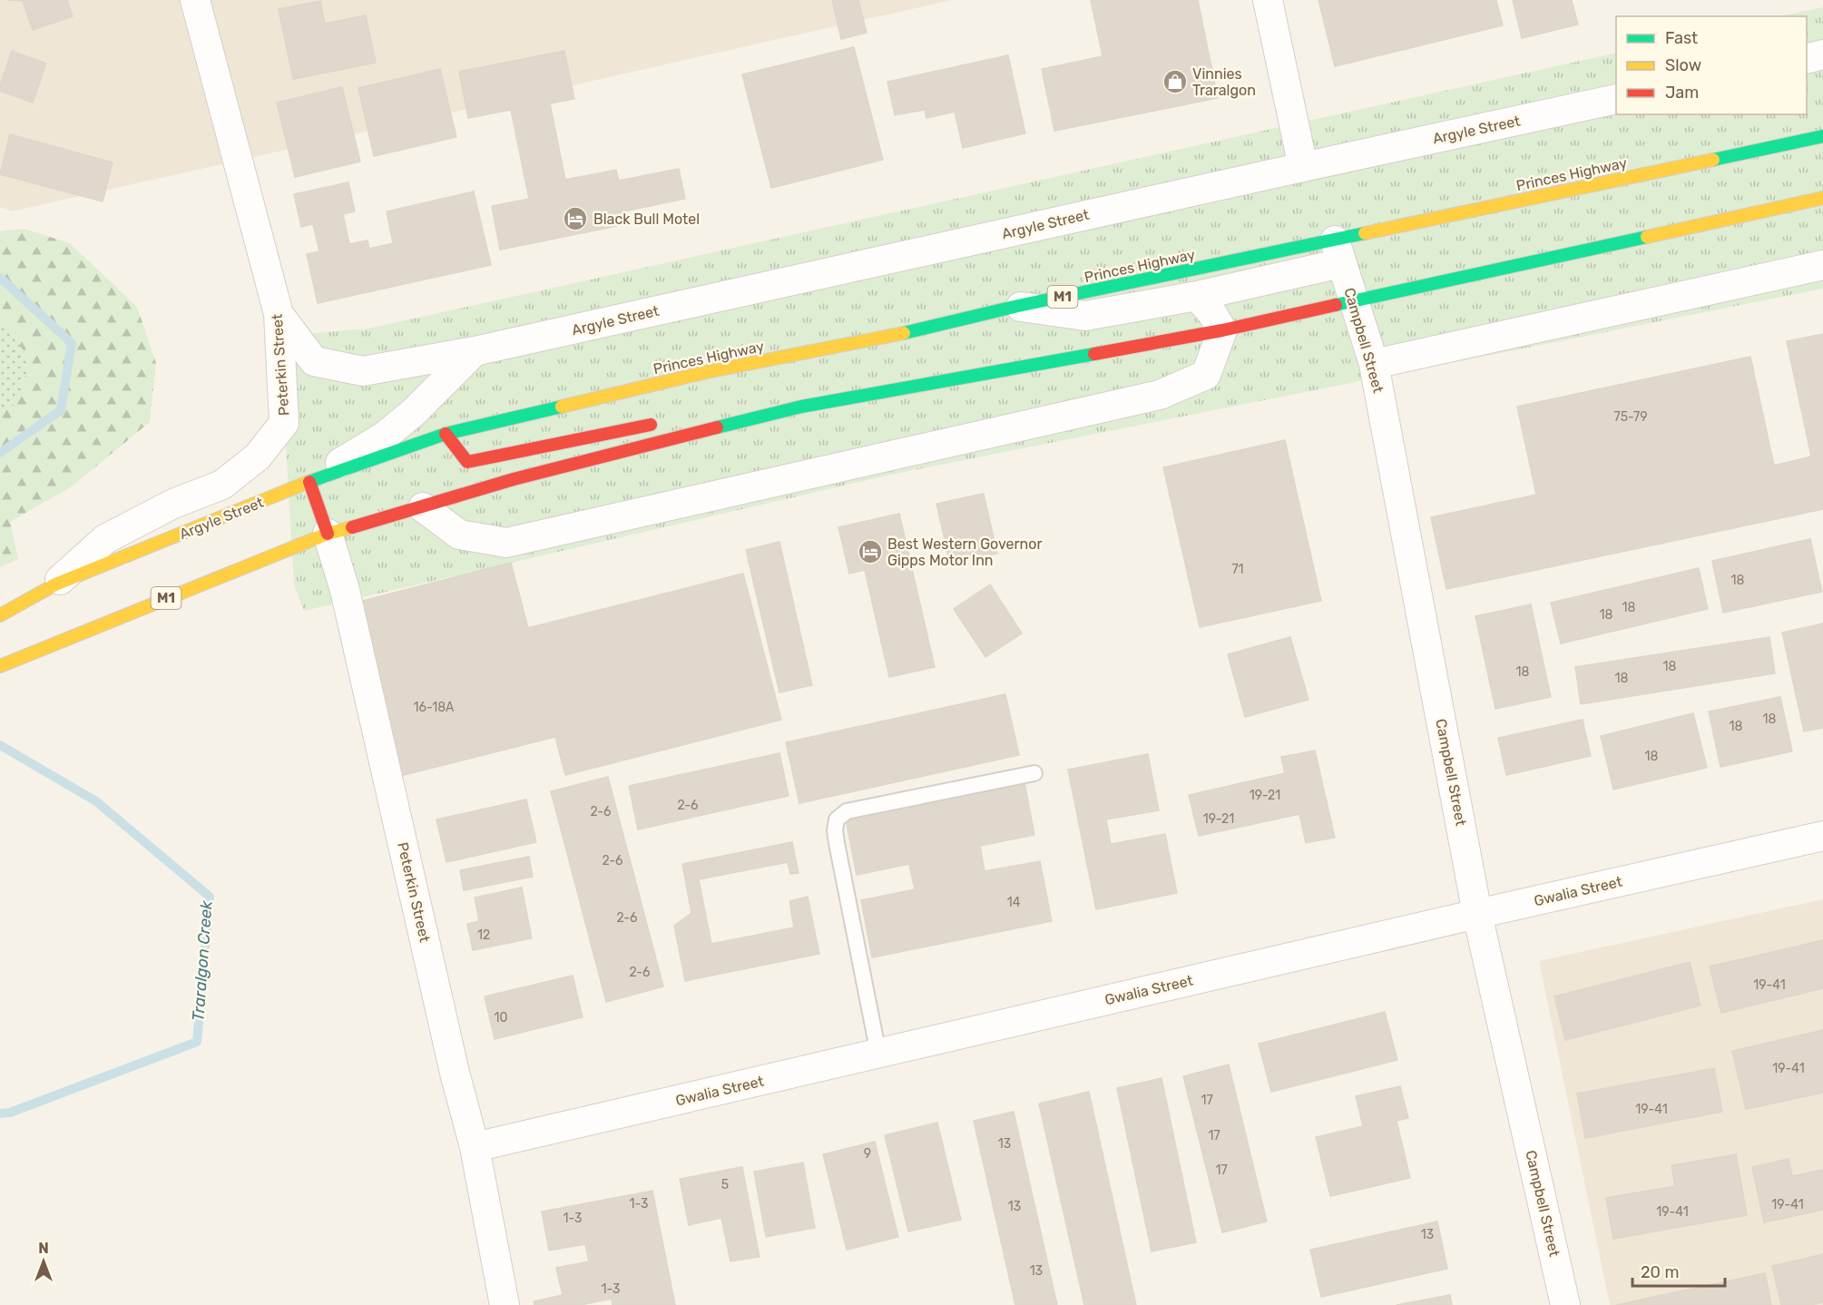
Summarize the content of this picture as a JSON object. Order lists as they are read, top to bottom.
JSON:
{
  "streets": {
    "highway": [
      "Argyle Street",
      "Princes Highway",
      "M1",
      "Peterkin Street"
    ],
    "street": ["Campbell Street", "Gwalia Street"]
  },
  "crossings": [
    ["Argyle Street", "Princes Highway"],
    ["Argyle Street", "Peterkin Street"],
    ["Princes Highway", "Campbell Street"],
    ["Princes Highway", "Peterkin Street"],
    ["M1", "Campbell Street"],
    ["M1", "Peterkin Street"],
    ["Campbell Street", "Gwalia Street"],
    ["Peterkin Street", "Gwalia Street"]
  ],
  "water": ["Traralgon Creek"],
  "places": {
    "shop": ["Vinnies Traralgon"],
    "hotel": ["Black Bull Motel", "Best Western Governor Gipps Motor Inn"]
  },
  "house_numbers": [
    "75-79",
    "71",
    "18",
    "18",
    "18",
    "18",
    "18",
    "18",
    "16-18A",
    "18",
    "18",
    "18",
    "19-21",
    "2-6",
    "2-6",
    "19-21",
    "2-6",
    "14",
    "2-6",
    "12",
    "2-6",
    "19-41",
    "10",
    "19-41",
    "17",
    "19-41",
    "17",
    "13",
    "9",
    "17",
    "5",
    "1-3",
    "19-41",
    "13",
    "19-41",
    "1-3",
    "13",
    "13",
    "1-3"
  ],
  "legend": ["Fast", "Slow", "Jam"],
  "scale_bar": "20 m",
  "north": "top"
}
